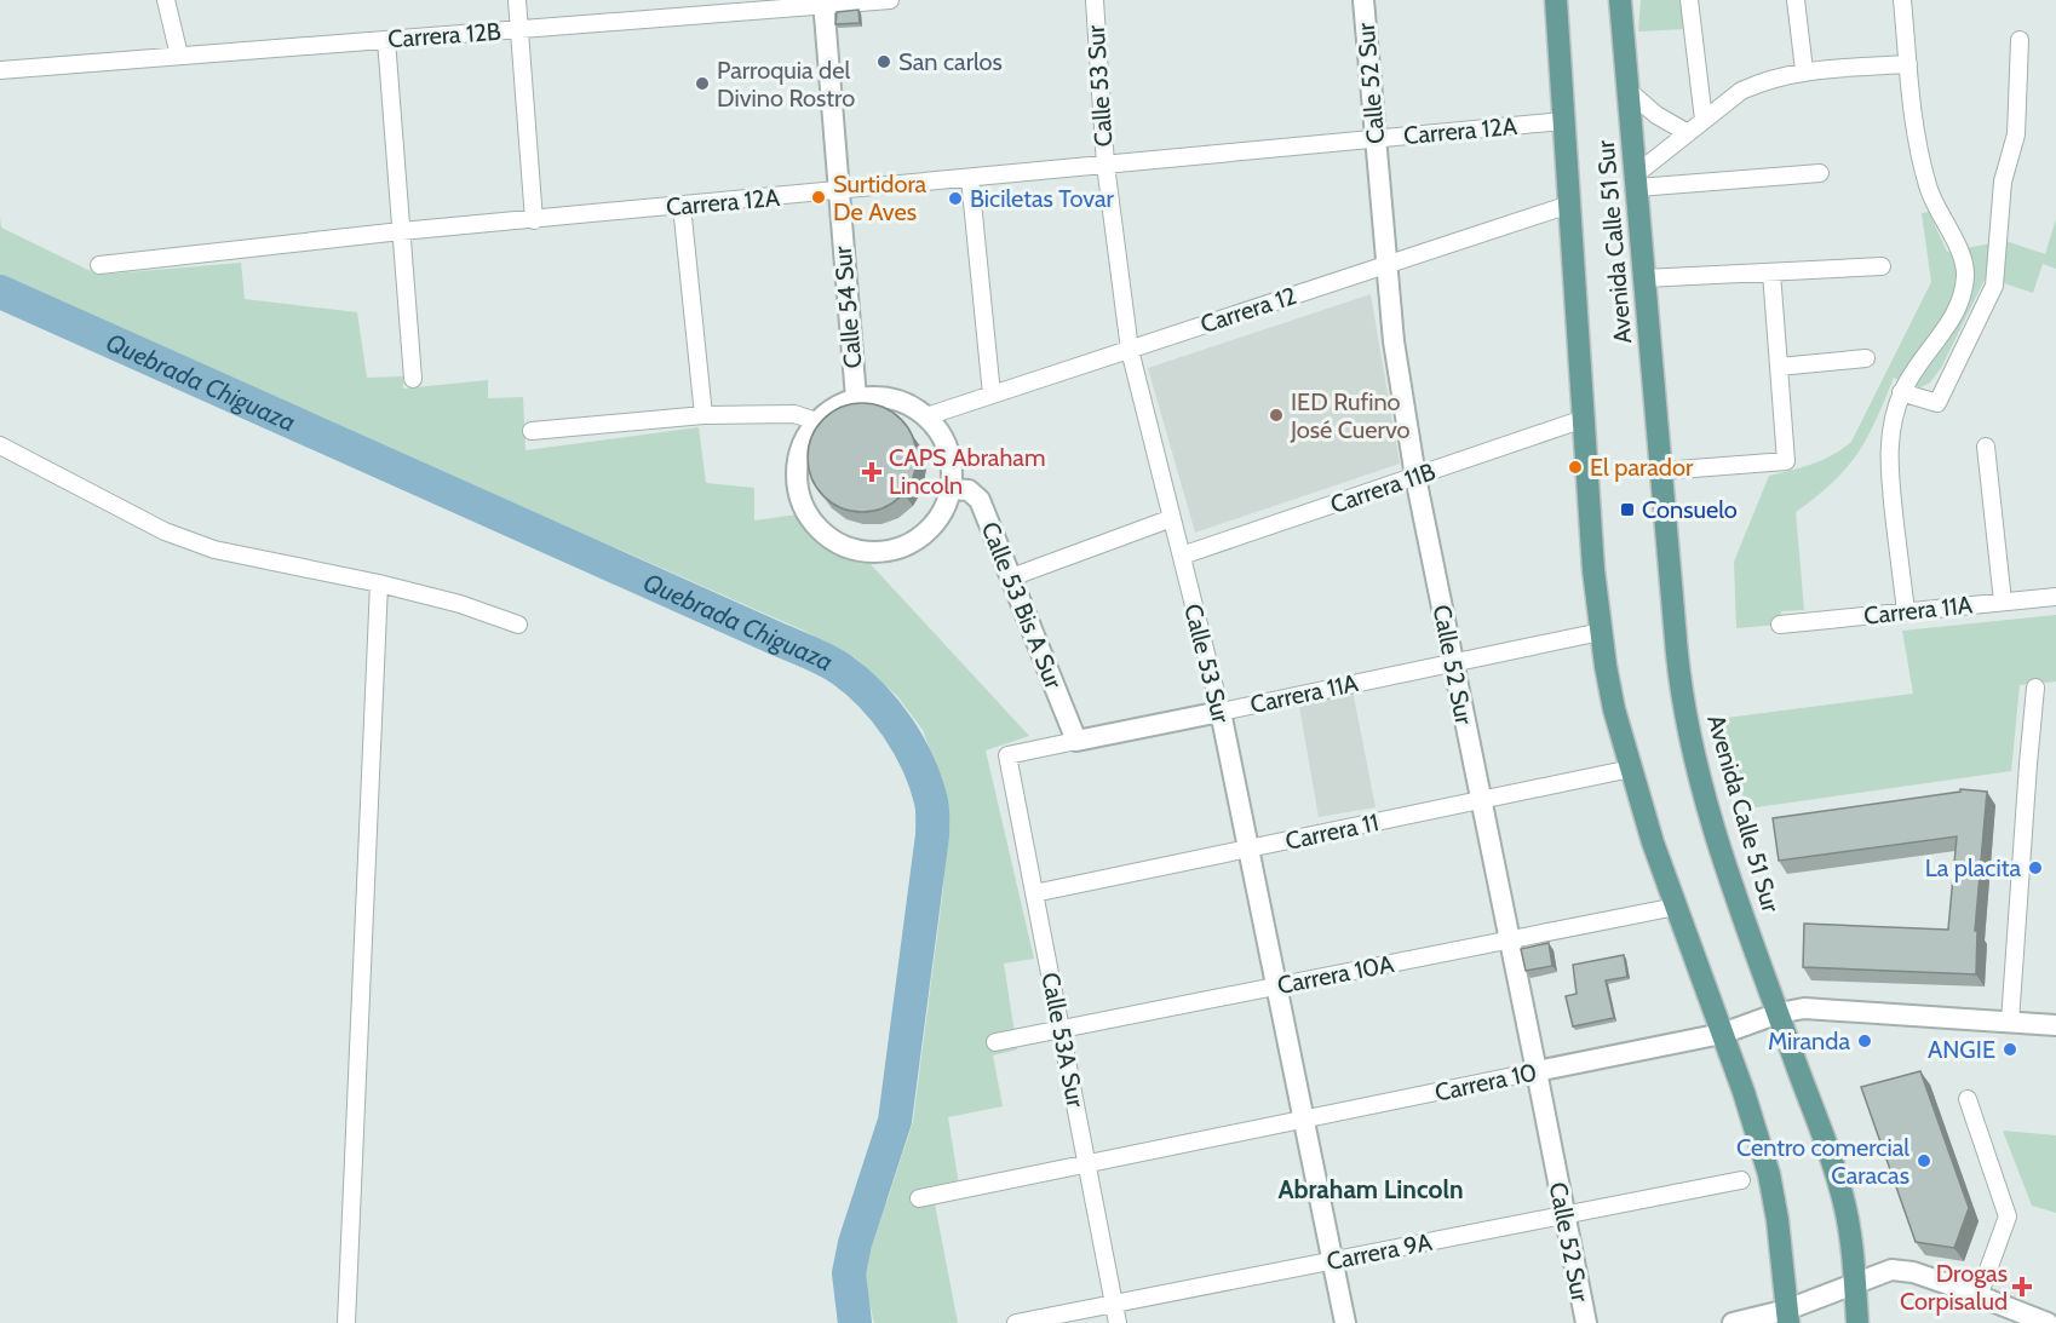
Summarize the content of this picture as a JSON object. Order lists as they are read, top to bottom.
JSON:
{
  "streets": {
    "main road": ["Avenida Calle 51 Sur"],
    "street": [
      "Carrera 12B",
      "Calle 52 Sur",
      "Calle 53 Sur",
      "Carrera 12A",
      "Calle 54 Sur",
      "Carrera 12",
      "Carrera 11B",
      "Calle 53 Bis A Sur",
      "Carrera 11A",
      "Carrera 11",
      "Carrera 10A",
      "Calle 53A Sur",
      "Carrera 10",
      "Carrera 9A"
    ]
  },
  "crossings": [
    ["Carrera 12B", "Calle 54 Sur"],
    ["Calle 52 Sur", "Carrera 12A"],
    ["Calle 52 Sur", "Carrera 12"],
    ["Calle 52 Sur", "Carrera 11B"],
    ["Calle 52 Sur", "Carrera 11A"],
    ["Calle 52 Sur", "Carrera 11"],
    ["Calle 52 Sur", "Carrera 10A"],
    ["Calle 52 Sur", "Carrera 10"],
    ["Calle 52 Sur", "Carrera 9A"],
    ["Calle 53 Sur", "Carrera 12A"],
    ["Calle 53 Sur", "Carrera 12"],
    ["Calle 53 Sur", "Carrera 11B"],
    ["Calle 53 Sur", "Carrera 11A"],
    ["Calle 53 Sur", "Carrera 11"],
    ["Calle 53 Sur", "Carrera 10A"],
    ["Calle 53 Sur", "Carrera 10"],
    ["Calle 53 Sur", "Carrera 9A"],
    ["Carrera 12A", "Avenida Calle 51 Sur"],
    ["Carrera 12A", "Calle 54 Sur"],
    ["Avenida Calle 51 Sur", "Carrera 12"],
    ["Avenida Calle 51 Sur", "Carrera 11B"],
    ["Avenida Calle 51 Sur", "Carrera 11A"],
    ["Avenida Calle 51 Sur", "Carrera 11"],
    ["Avenida Calle 51 Sur", "Carrera 10A"],
    ["Avenida Calle 51 Sur", "Carrera 10"],
    ["Calle 54 Sur", "Carrera 12"],
    ["Calle 54 Sur", "Calle 53 Bis A Sur"],
    ["Carrera 12", "Calle 53 Bis A Sur"],
    ["Calle 53 Bis A Sur", "Carrera 11A"],
    ["Carrera 11A", "Calle 53A Sur"],
    ["Carrera 11", "Calle 53A Sur"],
    ["Carrera 10A", "Calle 53A Sur"],
    ["Calle 53A Sur", "Carrera 10"],
    ["Calle 53A Sur", "Carrera 9A"]
  ],
  "districts": ["Abraham Lincoln"],
  "water": ["Quebrada Chiguaza"],
  "places": {
    "other": [
      "San carlos",
      "Parroquia del Divino Rostro",
      "Surtidora De Aves",
      "Biciletas Tovar",
      "IED Rufino José Cuervo",
      "El parador",
      "La placita",
      "Miranda",
      "ANGIE",
      "Centro comercial Caracas"
    ],
    "health": ["CAPS Abraham Lincoln", "Drogas Corpisalud"],
    "transit": ["Consuelo"]
  }
}
